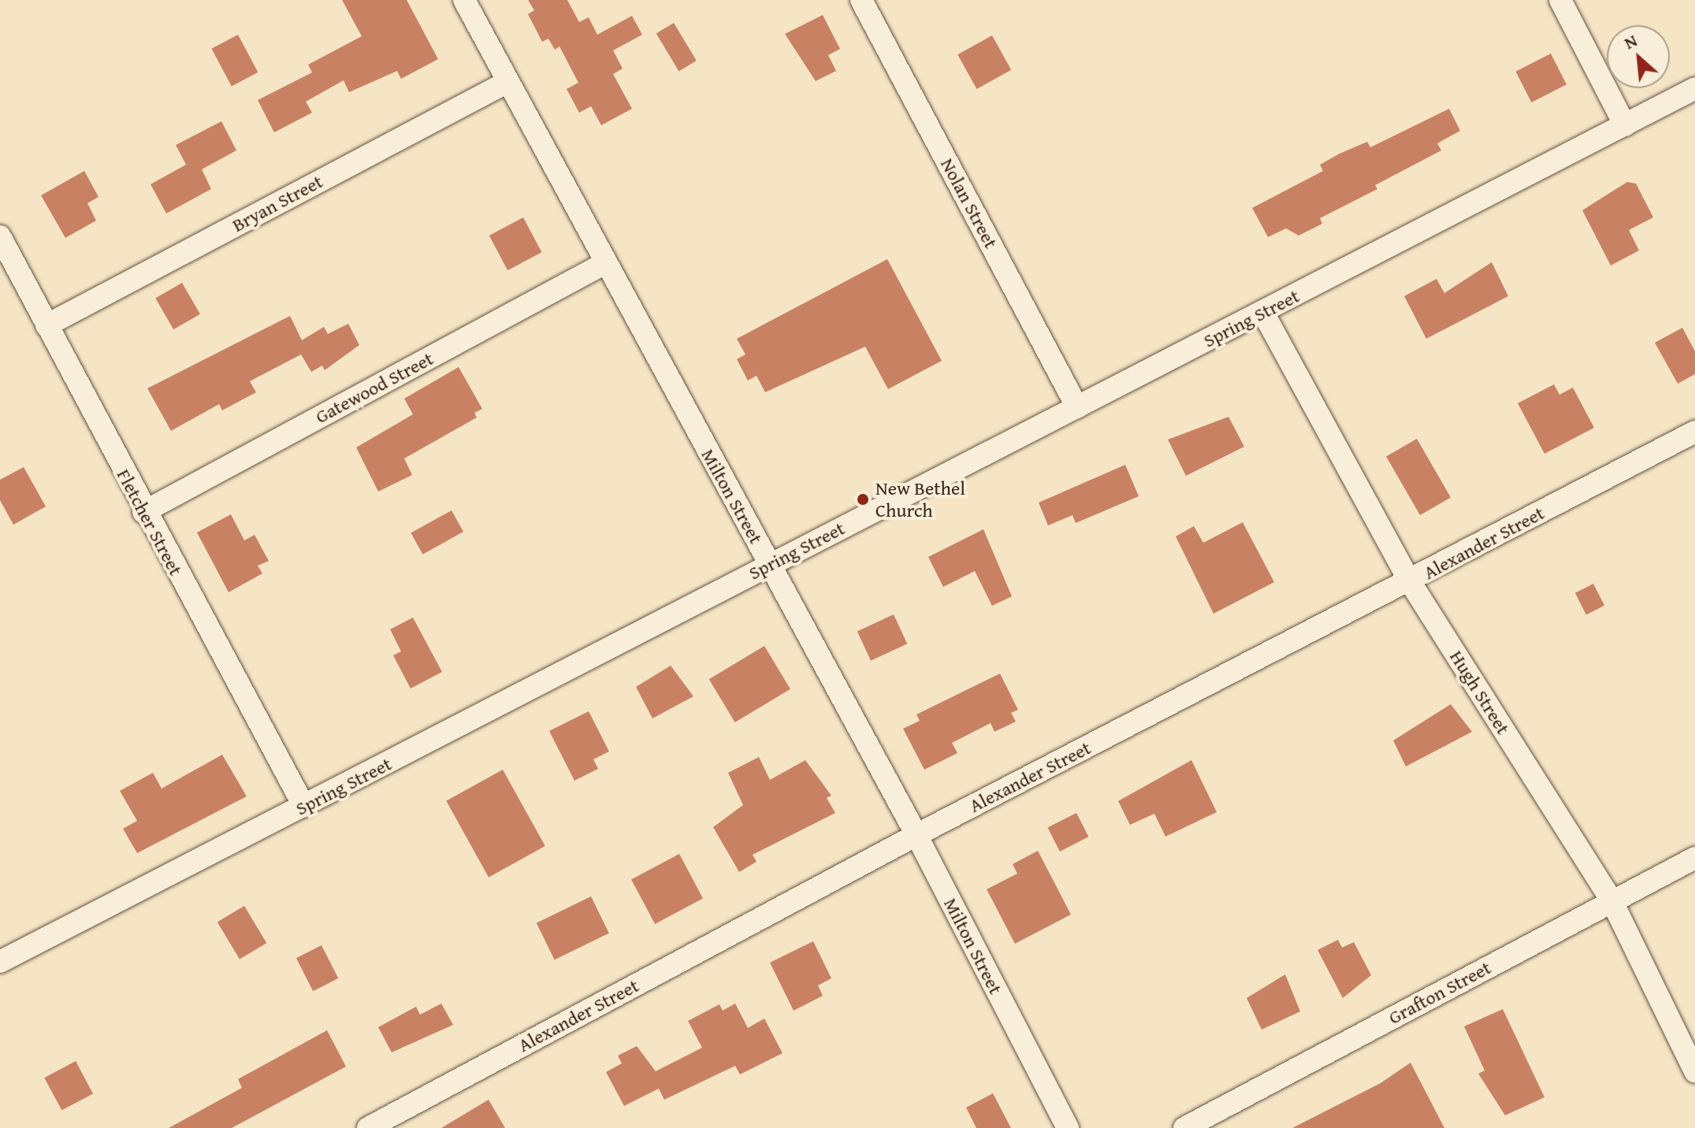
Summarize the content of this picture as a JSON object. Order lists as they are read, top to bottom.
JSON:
{
  "streets": {
    "street": [
      "Bryan Street",
      "Nolan Street",
      "Spring Street",
      "Gatewood Street",
      "Milton Street",
      "Fletcher Street",
      "Alexander Street",
      "Hugh Street",
      "Grafton Street"
    ]
  },
  "crossings": [
    ["Bryan Street", "Milton Street"],
    ["Bryan Street", "Fletcher Street"],
    ["Nolan Street", "Spring Street"],
    ["Spring Street", "Milton Street"],
    ["Spring Street", "Fletcher Street"],
    ["Spring Street", "Hugh Street"],
    ["Gatewood Street", "Milton Street"],
    ["Gatewood Street", "Fletcher Street"],
    ["Milton Street", "Alexander Street"],
    ["Alexander Street", "Hugh Street"],
    ["Hugh Street", "Grafton Street"]
  ],
  "places": ["New Bethel Church"],
  "north": "top left"
}
